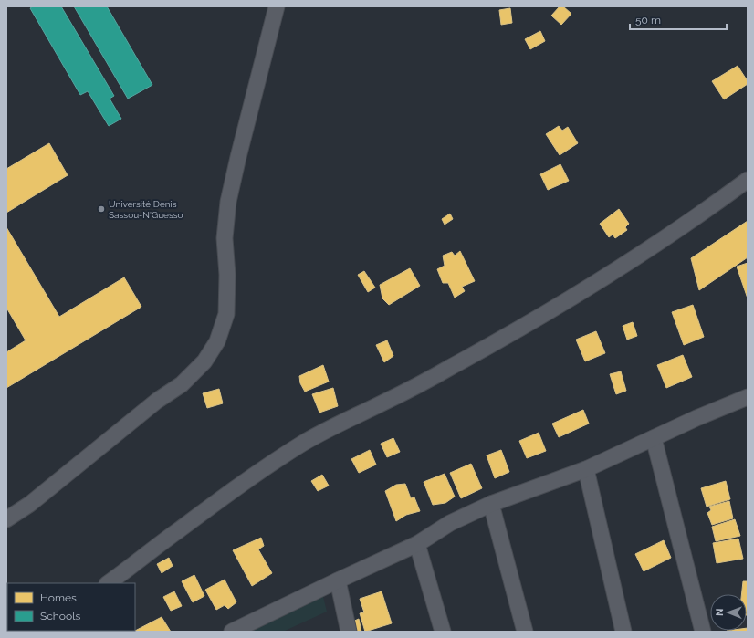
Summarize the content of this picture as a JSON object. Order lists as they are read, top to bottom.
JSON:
{
  "places": ["Université Denis Sassou-N'Guesso"],
  "legend": ["Homes", "Schools"],
  "scale_bar": "50 m",
  "north": "left"
}
